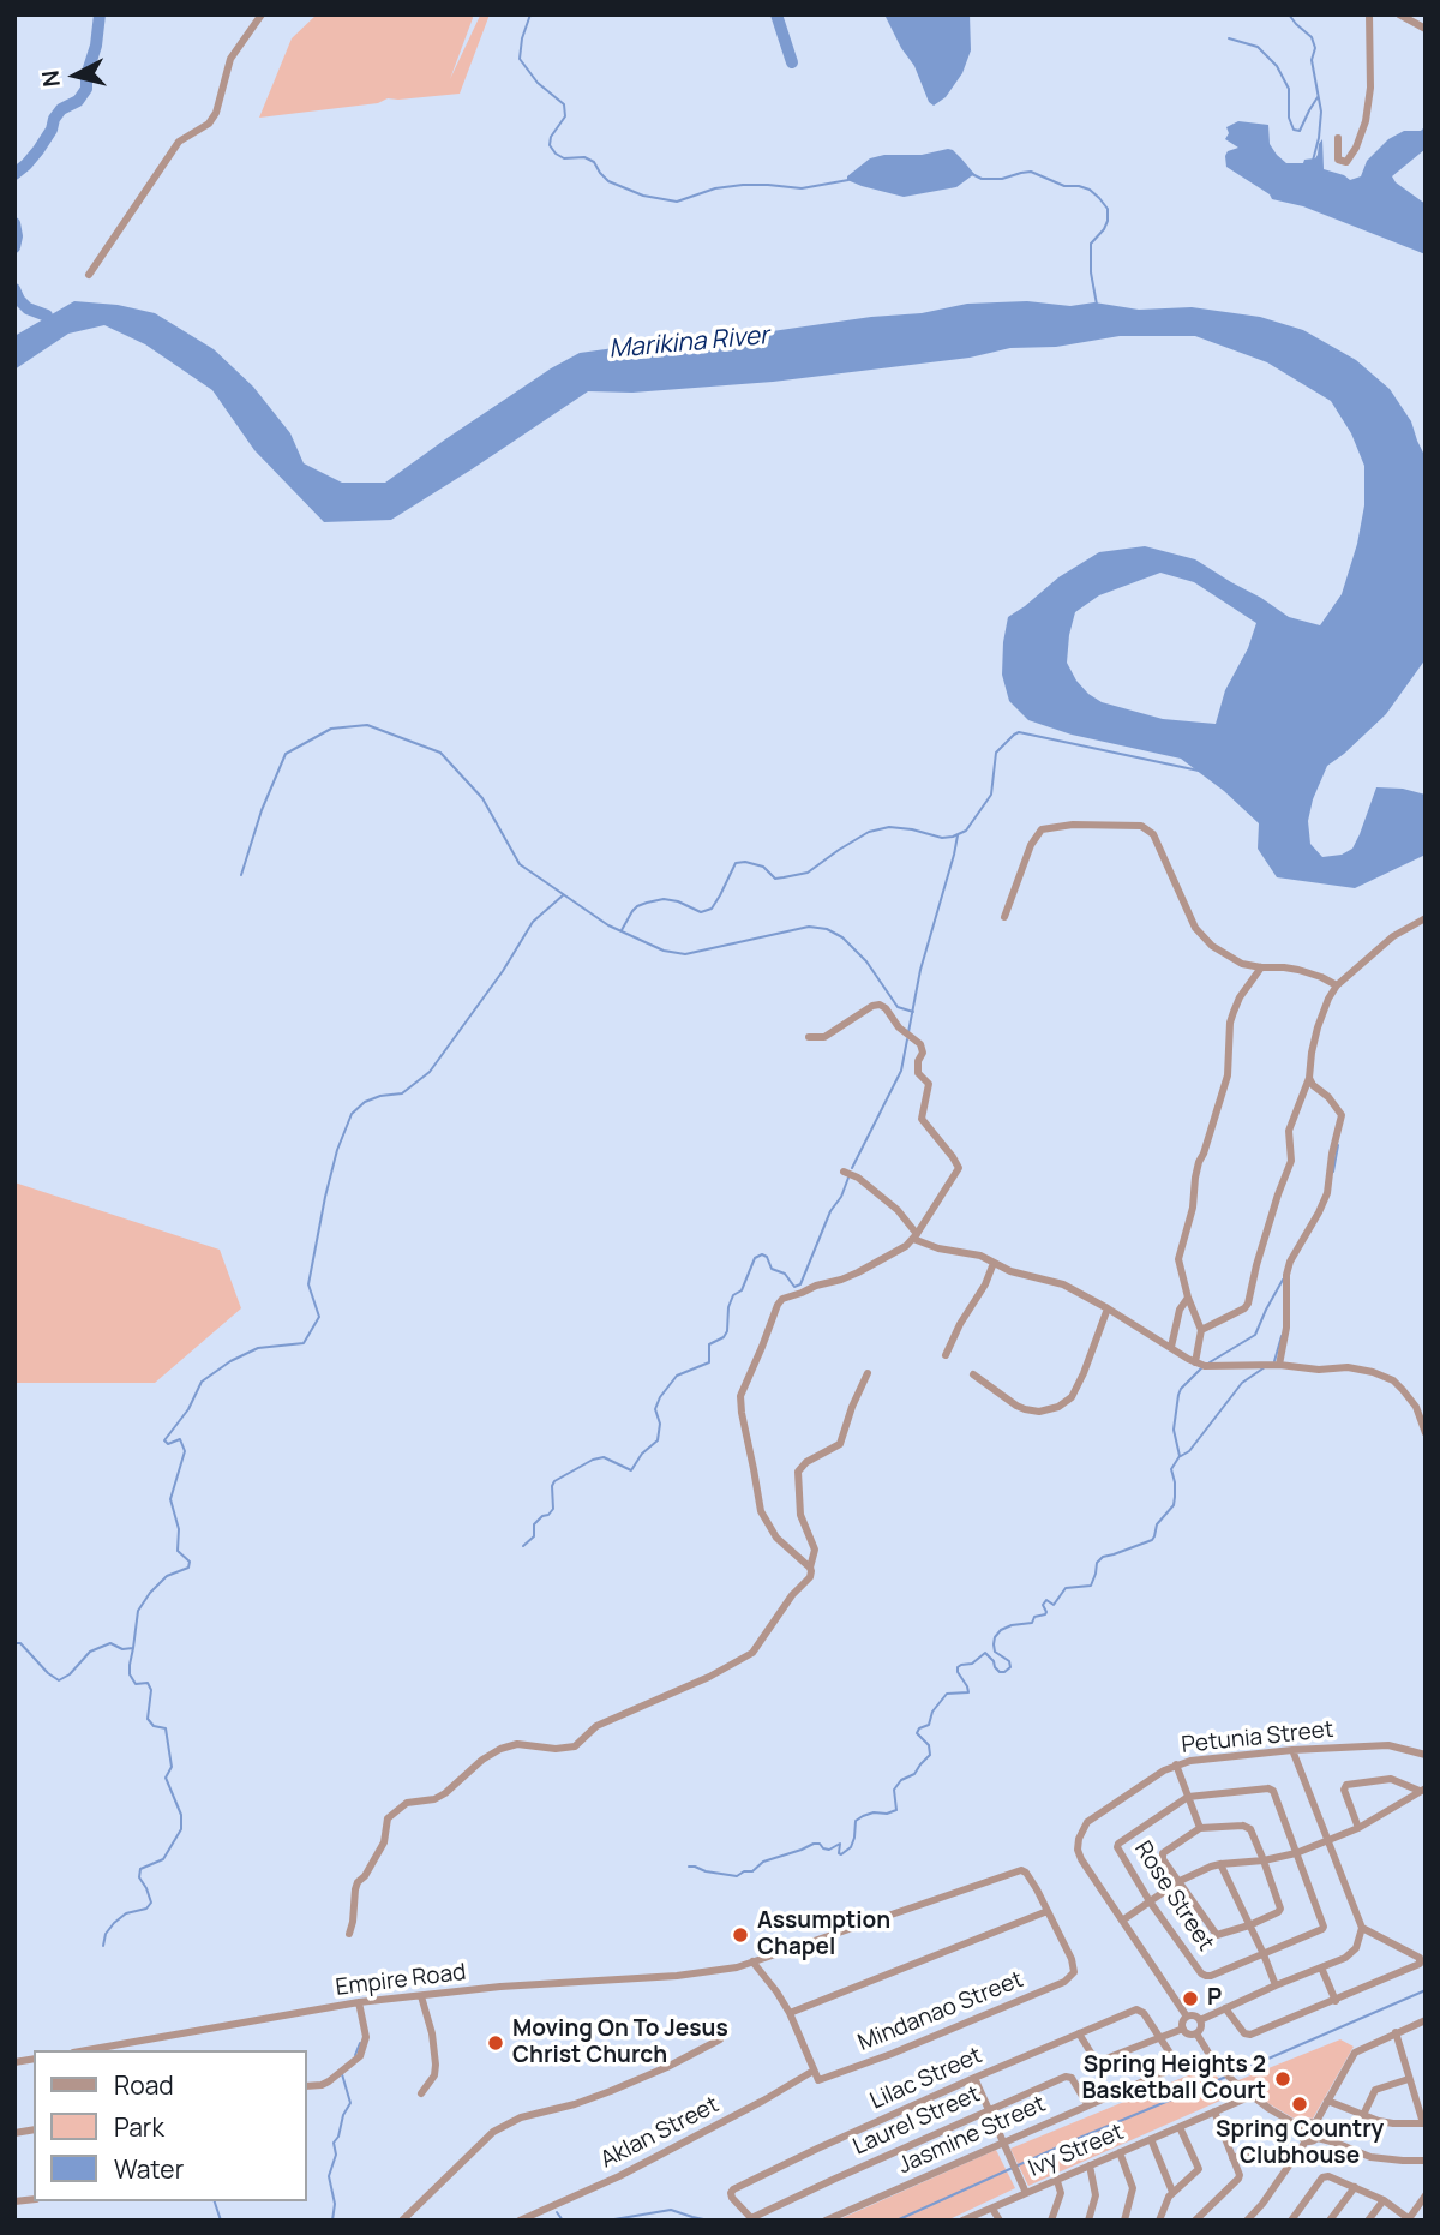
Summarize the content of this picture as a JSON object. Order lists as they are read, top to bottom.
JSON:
{
  "streets": {
    "street": [
      "Petunia Street",
      "Rose Street",
      "Empire Road",
      "Mindanao Street",
      "Lilac Street",
      "Laurel Street",
      "Aklan Street",
      "Jasmine Street",
      "Ivy Street"
    ]
  },
  "crossings": [
    ["Empire Road", "Mindanao Street"],
    ["Mindanao Street", "Aklan Street"],
    ["Lilac Street", "Laurel Street"],
    ["Lilac Street", "Jasmine Street"],
    ["Laurel Street", "Jasmine Street"]
  ],
  "water": ["Marikina River"],
  "places": [
    "Assumption Chapel",
    "P",
    "Moving On To Jesus Christ Church",
    "Spring Heights 2 Basketball Court",
    "Spring Country Clubhouse"
  ],
  "legend": ["Road", "Park", "Water"],
  "north": "left"
}
